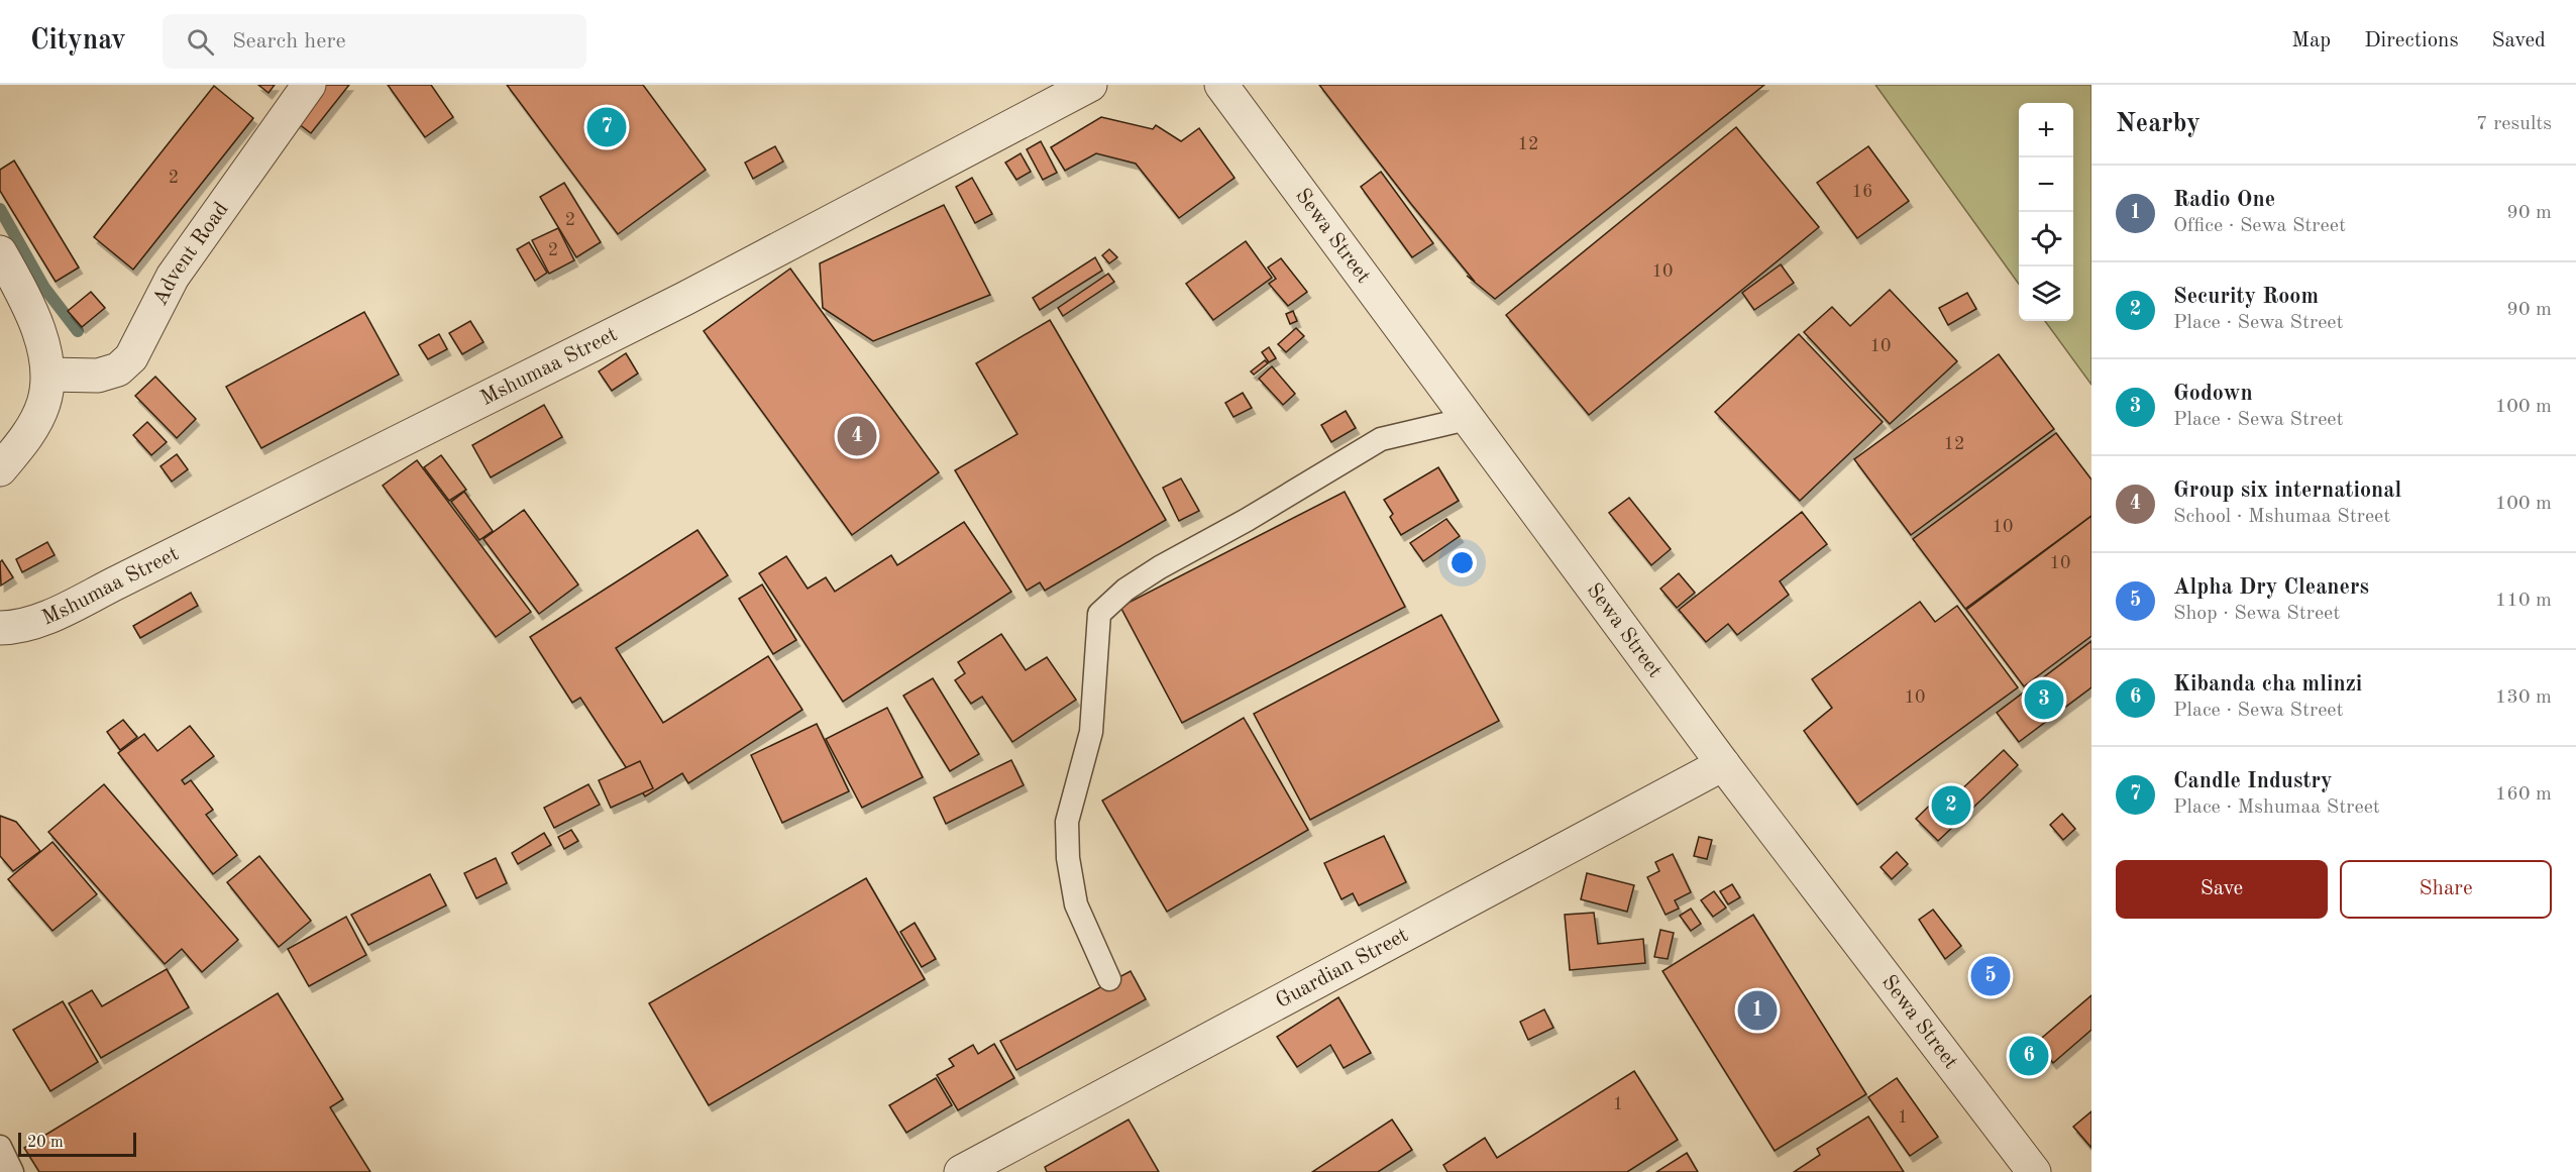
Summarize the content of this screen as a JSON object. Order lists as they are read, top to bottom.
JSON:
{
  "streets": {
    "street": [
      "Sewa Street",
      "Advent Road",
      "Mshumaa Street",
      "Guardian Street"
    ]
  },
  "crossings": [
    ["Sewa Street", "Guardian Street"]
  ],
  "house_numbers": [
    "12",
    "2",
    "16",
    "2",
    "2",
    "10",
    "10",
    "12",
    "10",
    "10",
    "10",
    "1",
    "1"
  ],
  "scale_bar": "20 m",
  "page": {
    "header": "Citynav",
    "search": "Search here",
    "nav": ["Map", "Directions", "Saved"],
    "heading": ["Nearby", "7 results"],
    "map_buttons": ["+", "−"],
    "pins": [
      "7",
      "4",
      "3",
      "2",
      "5",
      "1",
      "6"
    ],
    "list": [
      {
        "mark": "1",
        "name": "Radio One",
        "note": "Office · Sewa Street",
        "value": "90 m"
      },
      {
        "mark": "2",
        "name": "Security Room",
        "note": "Place · Sewa Street",
        "value": "90 m"
      },
      {
        "mark": "3",
        "name": "Godown",
        "note": "Place · Sewa Street",
        "value": "100 m"
      },
      {
        "mark": "4",
        "name": "Group six international",
        "note": "School · Mshumaa Street",
        "value": "100 m"
      },
      {
        "mark": "5",
        "name": "Alpha Dry Cleaners",
        "note": "Shop · Sewa Street",
        "value": "110 m"
      },
      {
        "mark": "6",
        "name": "Kibanda cha mlinzi",
        "note": "Place · Sewa Street",
        "value": "130 m"
      },
      {
        "mark": "7",
        "name": "Candle Industry",
        "note": "Place · Mshumaa Street",
        "value": "160 m"
      }
    ],
    "buttons": ["Save", "Share"],
    "scale": "20 m"
  }
}
